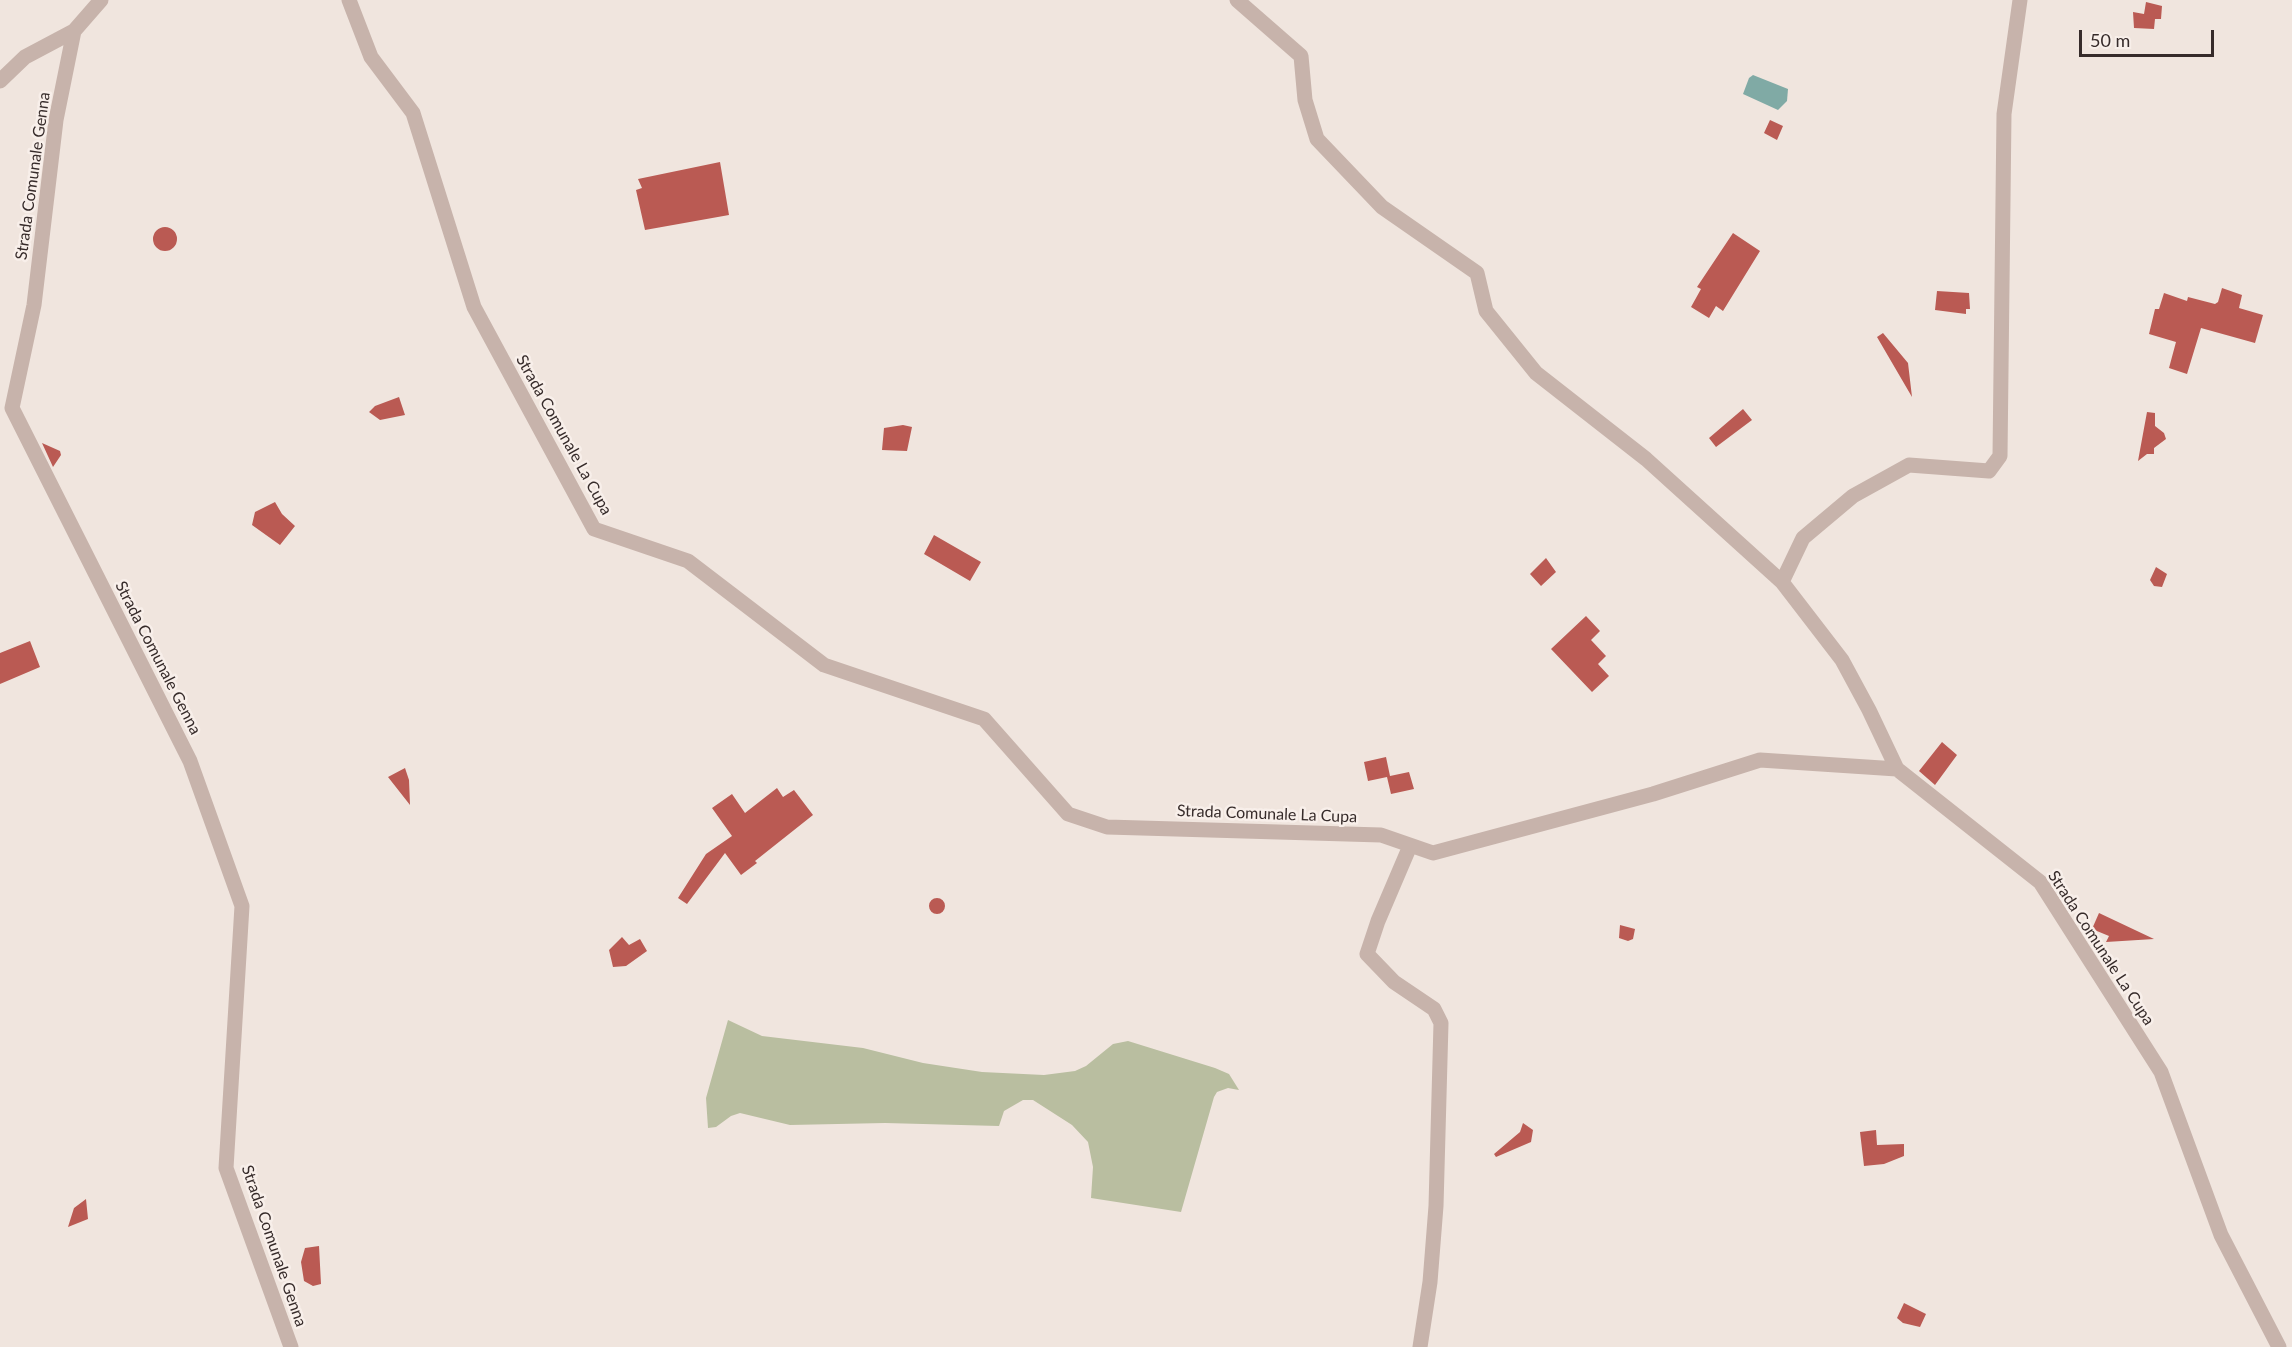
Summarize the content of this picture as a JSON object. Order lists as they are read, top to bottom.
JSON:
{
  "streets": {
    "street": ["Strada Comunale Genna", "Strada Comunale La Cupa"]
  },
  "scale_bar": "50 m"
}
